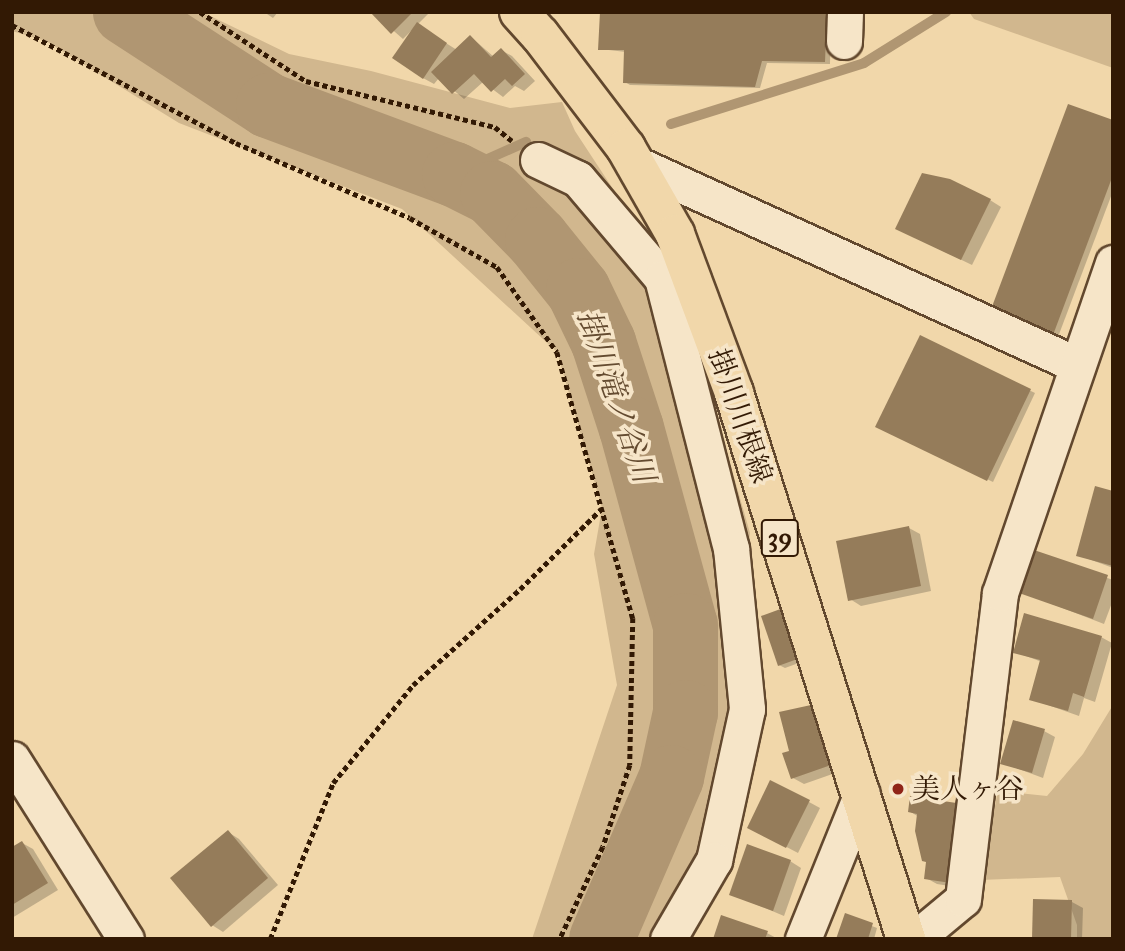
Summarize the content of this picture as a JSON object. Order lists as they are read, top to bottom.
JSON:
{
  "streets": {
    "main road": ["掛川川根線", "39"]
  },
  "water": ["掛川滝ノ谷川"],
  "places": ["美人ヶ谷"]
}
